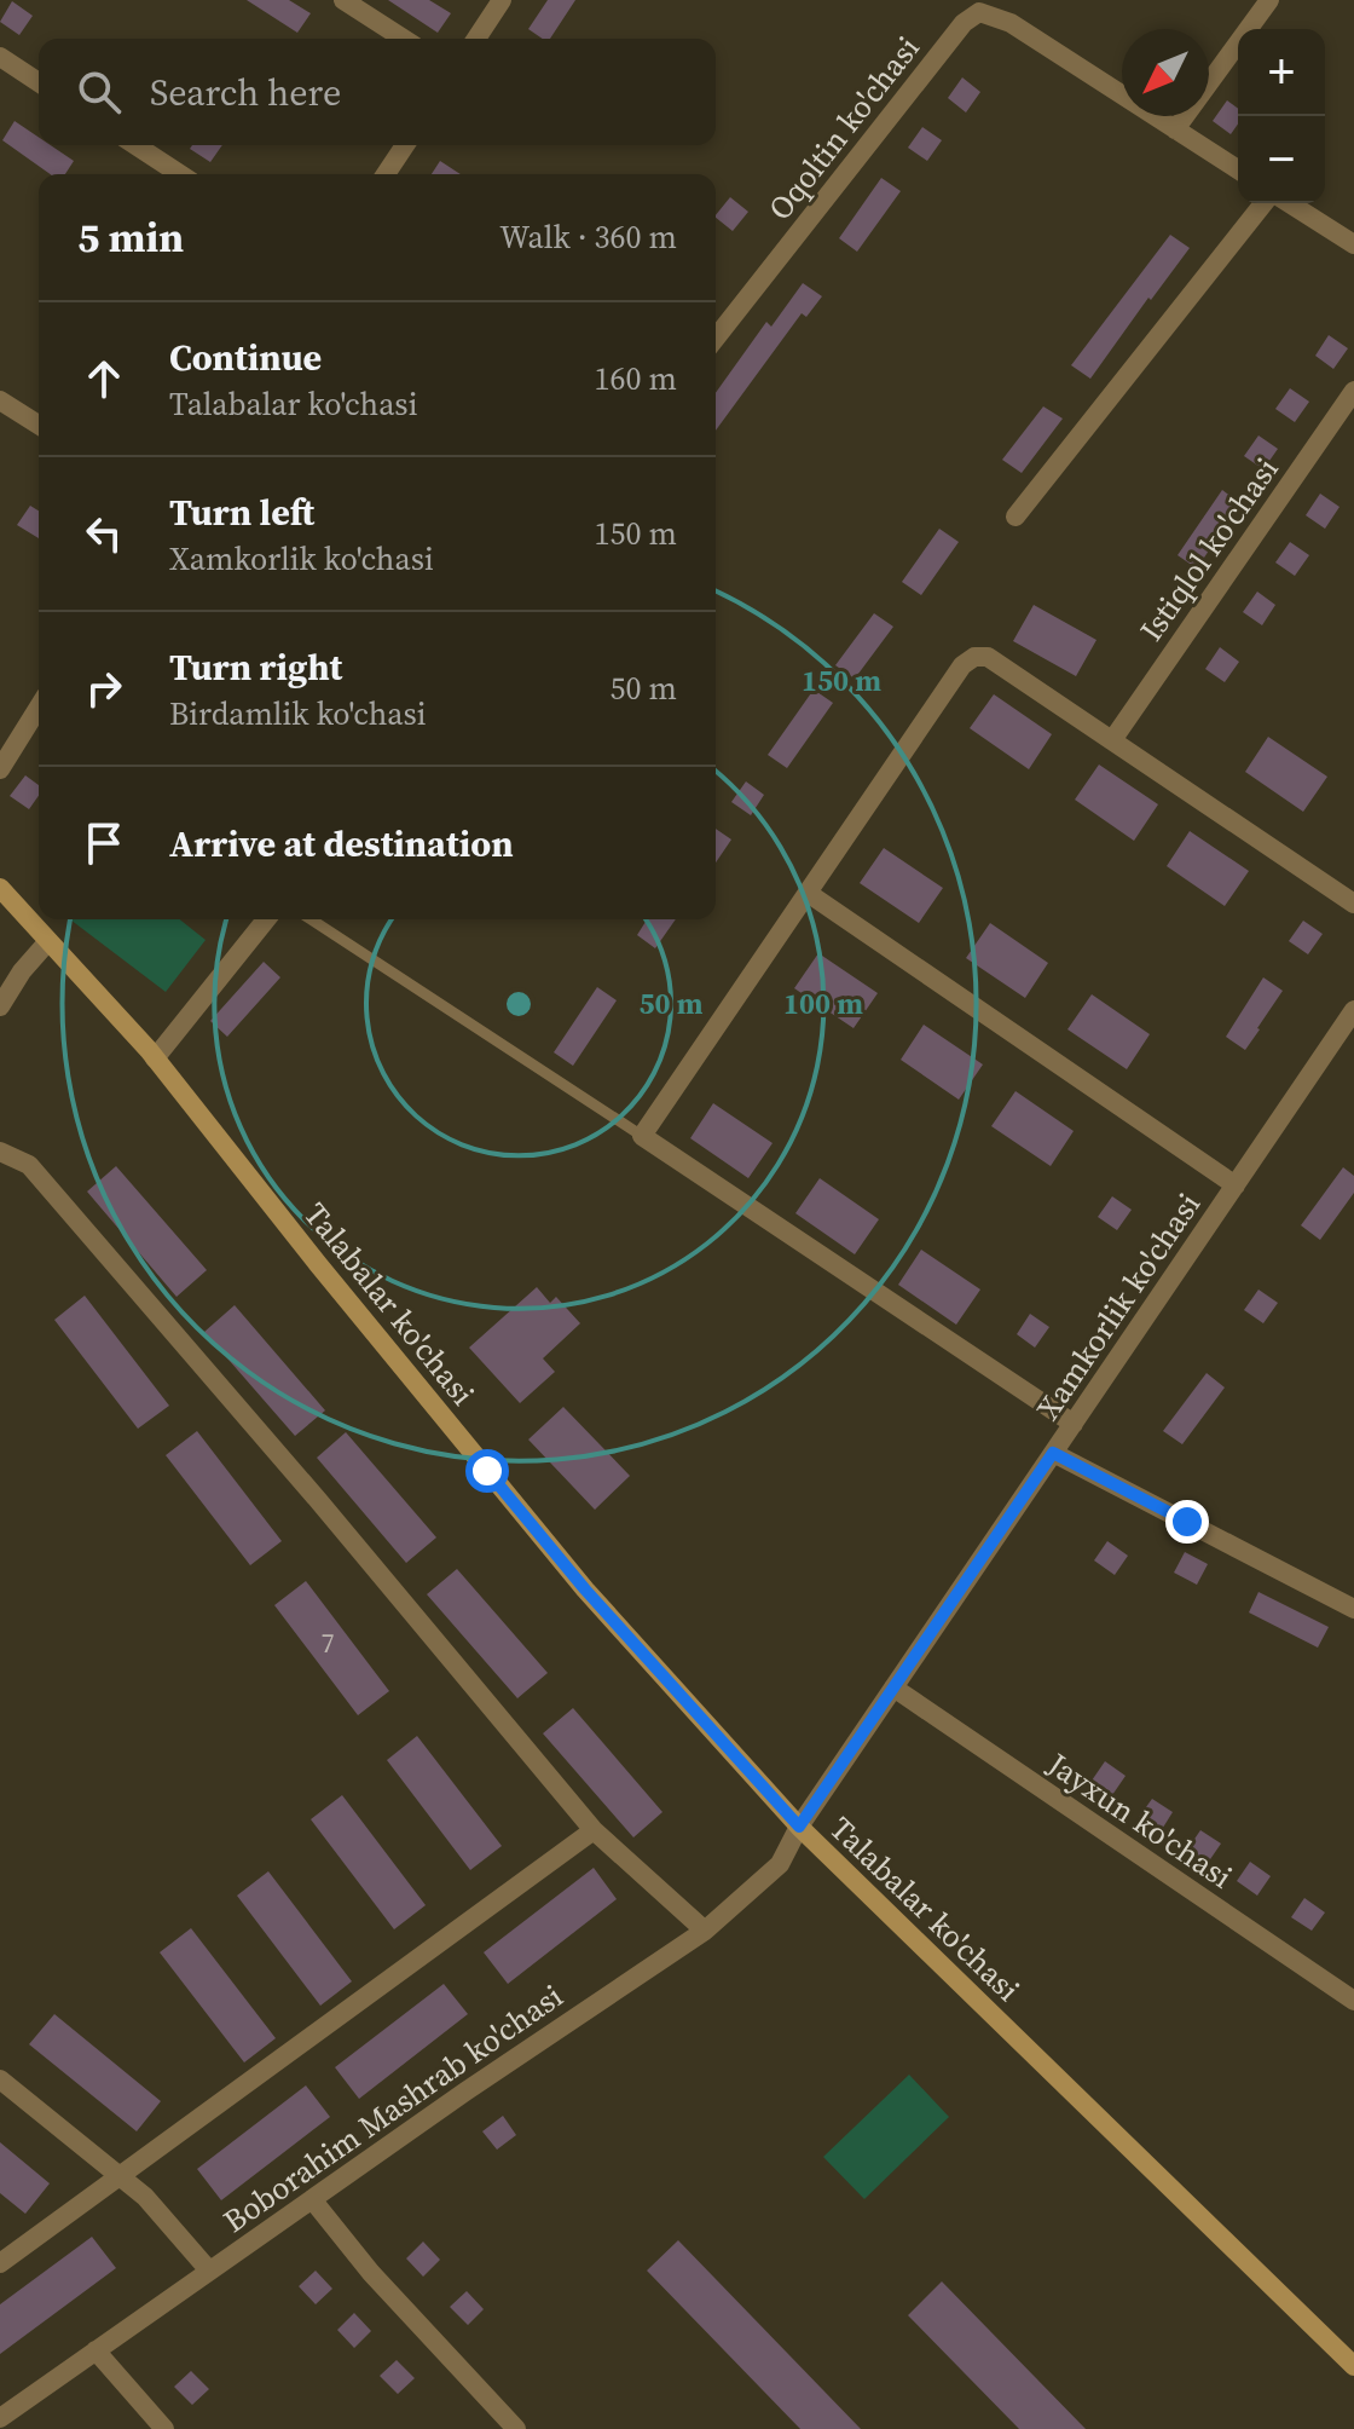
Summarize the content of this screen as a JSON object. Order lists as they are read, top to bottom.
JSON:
{
  "streets": {
    "street": [
      "Oqoltin ko'chasi",
      "Istiqlol ko'chasi",
      "Talabalar ko'chasi",
      "Xamkorlik ko'chasi",
      "Jayxun ko'chasi",
      "Boborahim Mashrab ko'chasi"
    ]
  },
  "crossings": [
    ["Talabalar ko'chasi", "Xamkorlik ko'chasi"],
    ["Talabalar ko'chasi", "Boborahim Mashrab ko'chasi"],
    ["Xamkorlik ko'chasi", "Jayxun ko'chasi"],
    ["Xamkorlik ko'chasi", "Boborahim Mashrab ko'chasi"]
  ],
  "house_numbers": ["7"],
  "north": "bottom left",
  "page": {
    "map_buttons": ["+", "−"],
    "search": "Search here",
    "heading": ["5 min", "Walk · 360 m"],
    "list": [
      ["Continue", "Talabalar ko'chasi", "160 m"],
      ["Turn left", "Xamkorlik ko'chasi", "150 m"],
      ["Turn right", "Birdamlik ko'chasi", "50 m"],
      "Arrive at destination"
    ]
  },
  "rings": ["150 m", "50 m", "100 m"]
}
